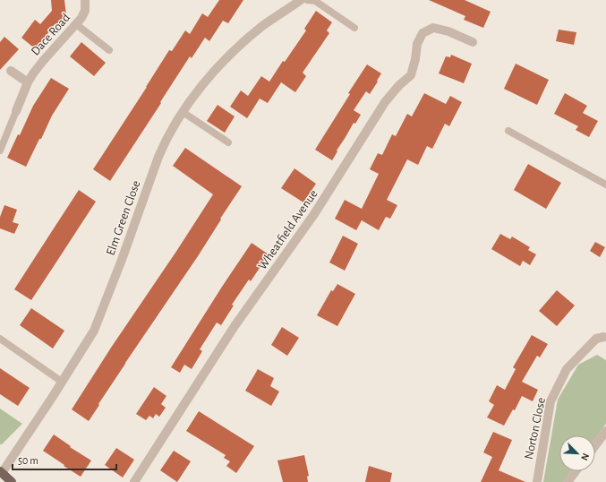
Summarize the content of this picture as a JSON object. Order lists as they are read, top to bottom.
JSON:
{
  "streets": {
    "street": [
      "Dace Road",
      "Elm Green Close",
      "Wheatfield Avenue",
      "Norton Close"
    ]
  },
  "scale_bar": "50 m",
  "north": "bottom right"
}
